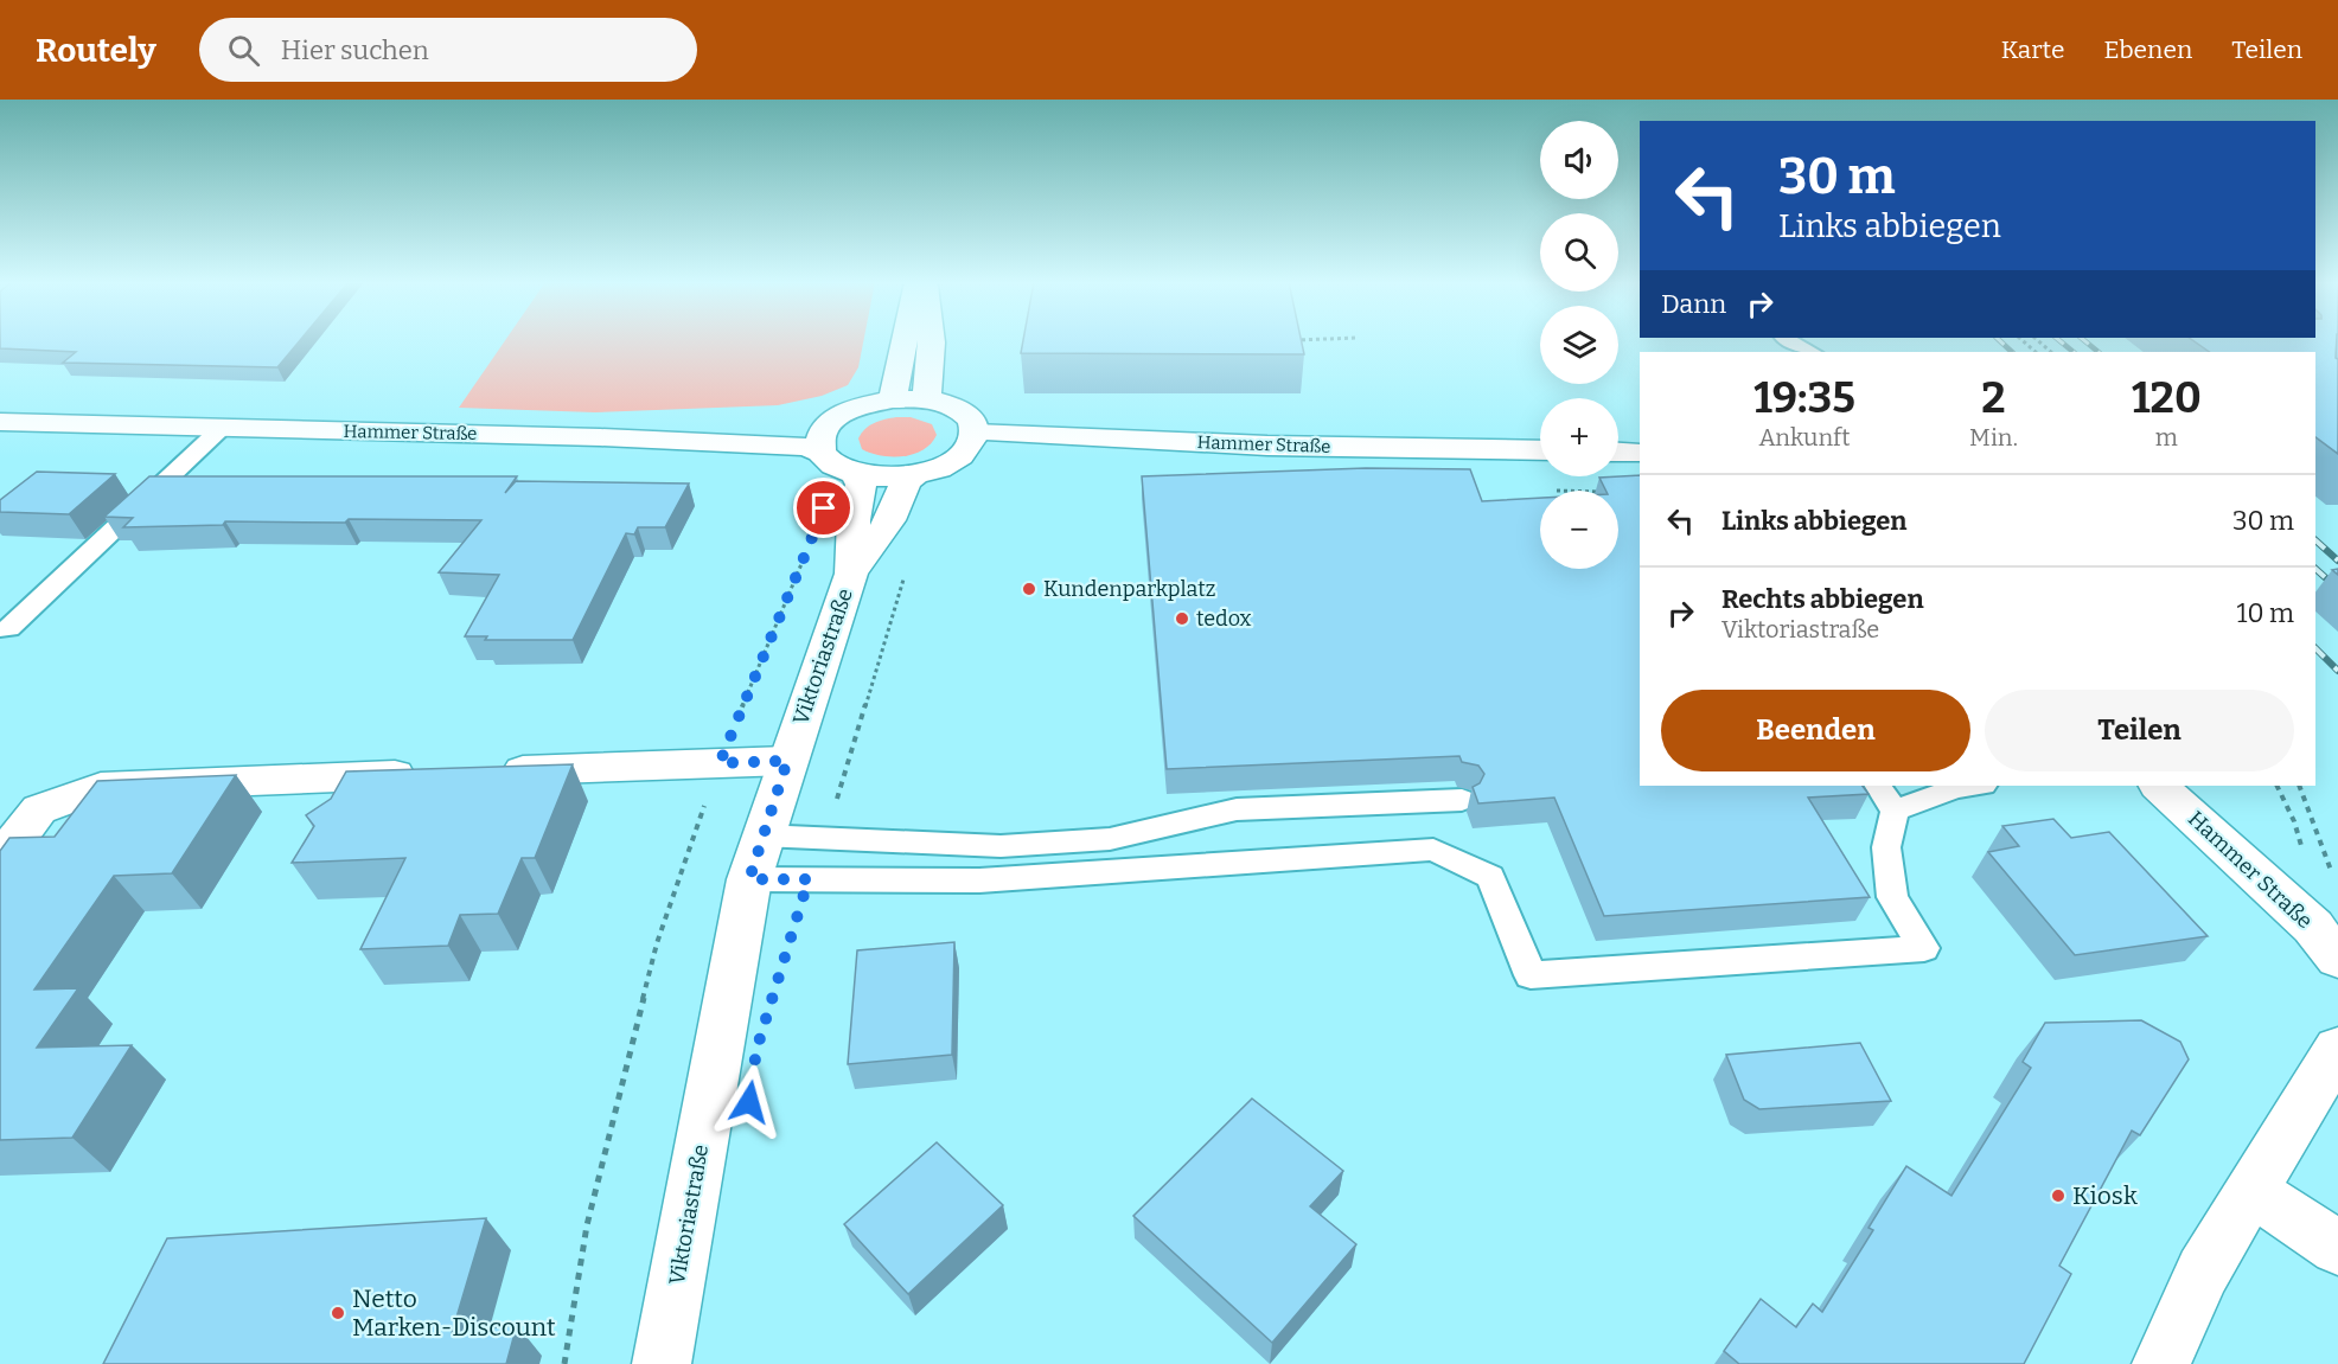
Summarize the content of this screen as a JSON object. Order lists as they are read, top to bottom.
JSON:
{
  "streets": {
    "main road": ["Hammer Straße", "Viktoriastraße"]
  },
  "places": [
    "Kundenparkplatz",
    "tedox",
    "Kiosk",
    "Netto Marken-Discount"
  ],
  "page": {
    "header": "Routely",
    "search": "Hier suchen",
    "nav": ["Karte", "Ebenen", "Teilen"],
    "map_buttons": ["+", "−"],
    "turn": ["30 m", "Links abbiegen"],
    "then": "Dann",
    "eta": [
      "19:35",
      "Ankunft",
      "2",
      "Min.",
      "120",
      "m"
    ],
    "list": [
      {
        "name": "Links abbiegen",
        "value": "30 m"
      },
      {
        "name": "Rechts abbiegen",
        "note": "Viktoriastraße",
        "value": "10 m"
      }
    ],
    "buttons": ["Beenden", "Teilen"]
  }
}
